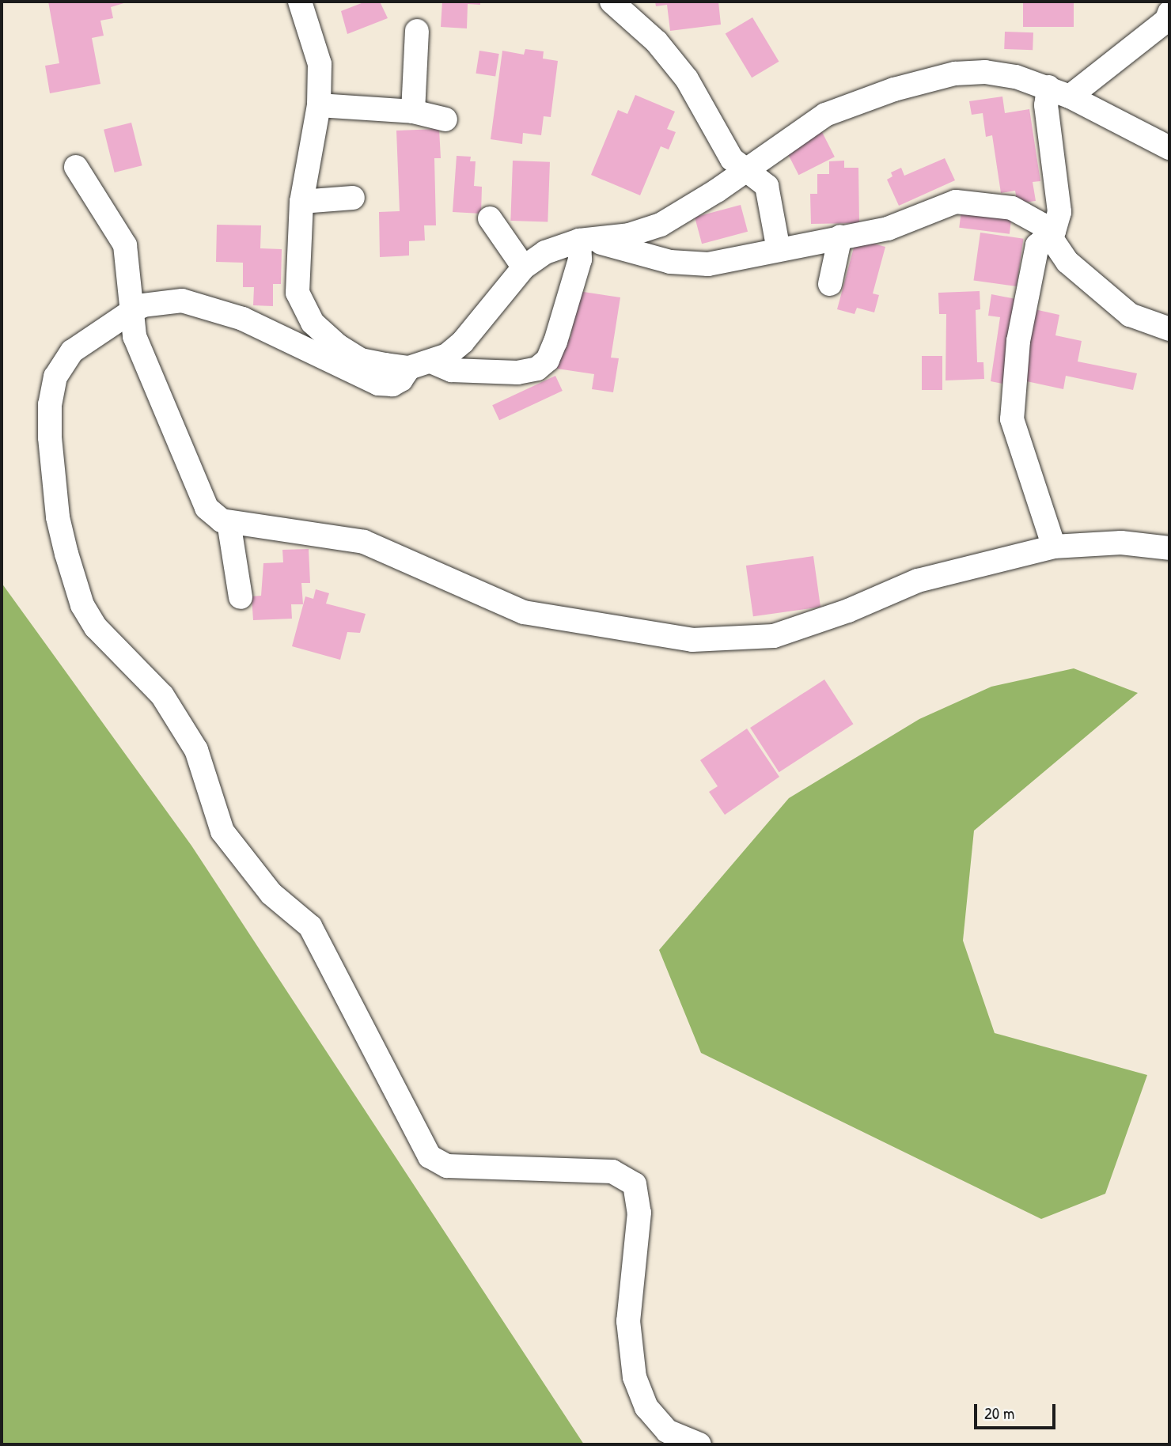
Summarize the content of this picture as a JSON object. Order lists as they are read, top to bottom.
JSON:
{
  "scale_bar": "20 m"
}
